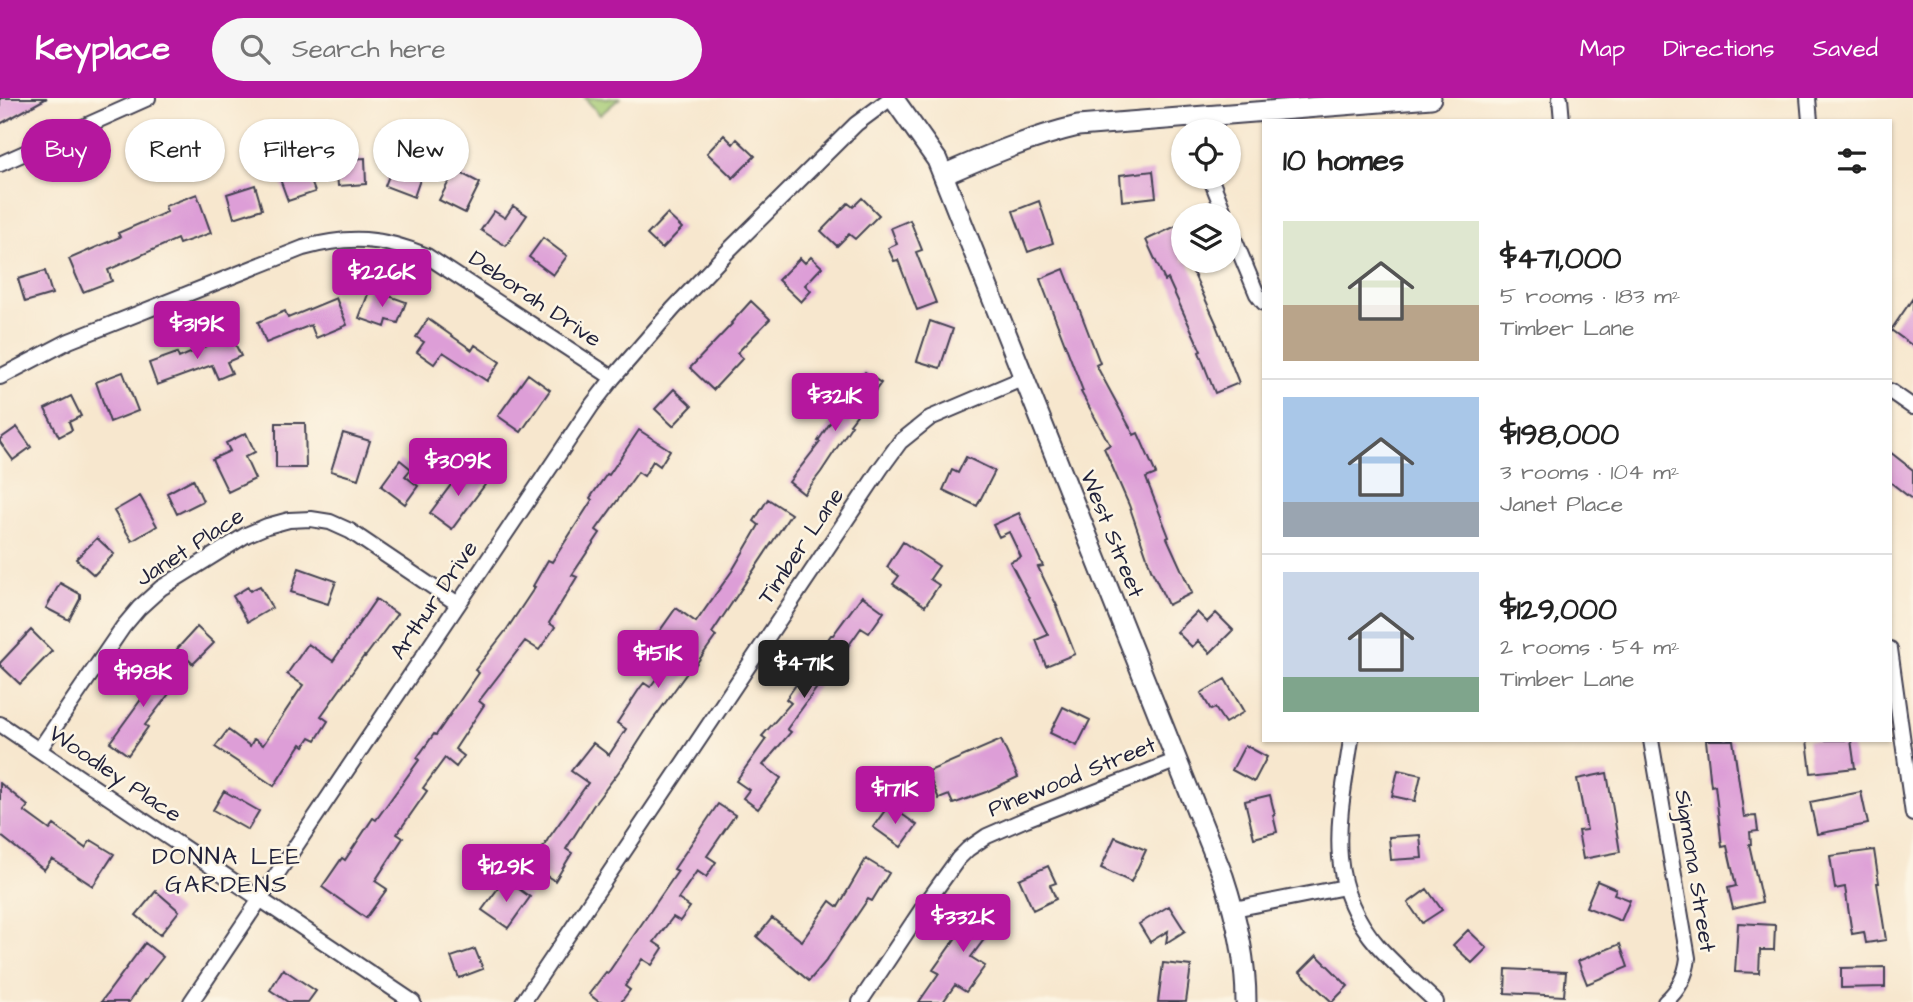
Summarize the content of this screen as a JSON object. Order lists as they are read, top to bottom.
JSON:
{
  "streets": {
    "main road": ["West Street"],
    "street": [
      "Deborah Drive",
      "Timber Lane",
      "Janet Place",
      "Arthur Drive",
      "Woodley Place",
      "Pinewood Street",
      "Sigmona Street"
    ]
  },
  "crossings": [
    ["Deborah Drive", "Arthur Drive"],
    ["West Street", "Timber Lane"],
    ["West Street", "Arthur Drive"],
    ["West Street", "Pinewood Street"],
    ["Janet Place", "Arthur Drive"],
    ["Janet Place", "Woodley Place"],
    ["Arthur Drive", "Woodley Place"]
  ],
  "districts": ["DONNA LEE GARDENS"],
  "page": {
    "header": "Keyplace",
    "search": "Search here",
    "nav": ["Map", "Directions", "Saved"],
    "chip": [
      "Buy",
      "Rent",
      "Filters",
      "New"
    ],
    "heading": "10 homes",
    "list": [
      {
        "name": "$471,000",
        "note": "5 rooms · 183 m² · Timber Lane"
      },
      {
        "name": "$198,000",
        "note": "3 rooms · 104 m² · Janet Place"
      },
      {
        "name": "$129,000",
        "note": "2 rooms · 54 m² · Timber Lane"
      }
    ],
    "price": [
      "$226K",
      "$319K",
      "$321K",
      "$309K",
      "$151K",
      "$471K",
      "$198K",
      "$171K",
      "$129K",
      "$332K"
    ]
  }
}
